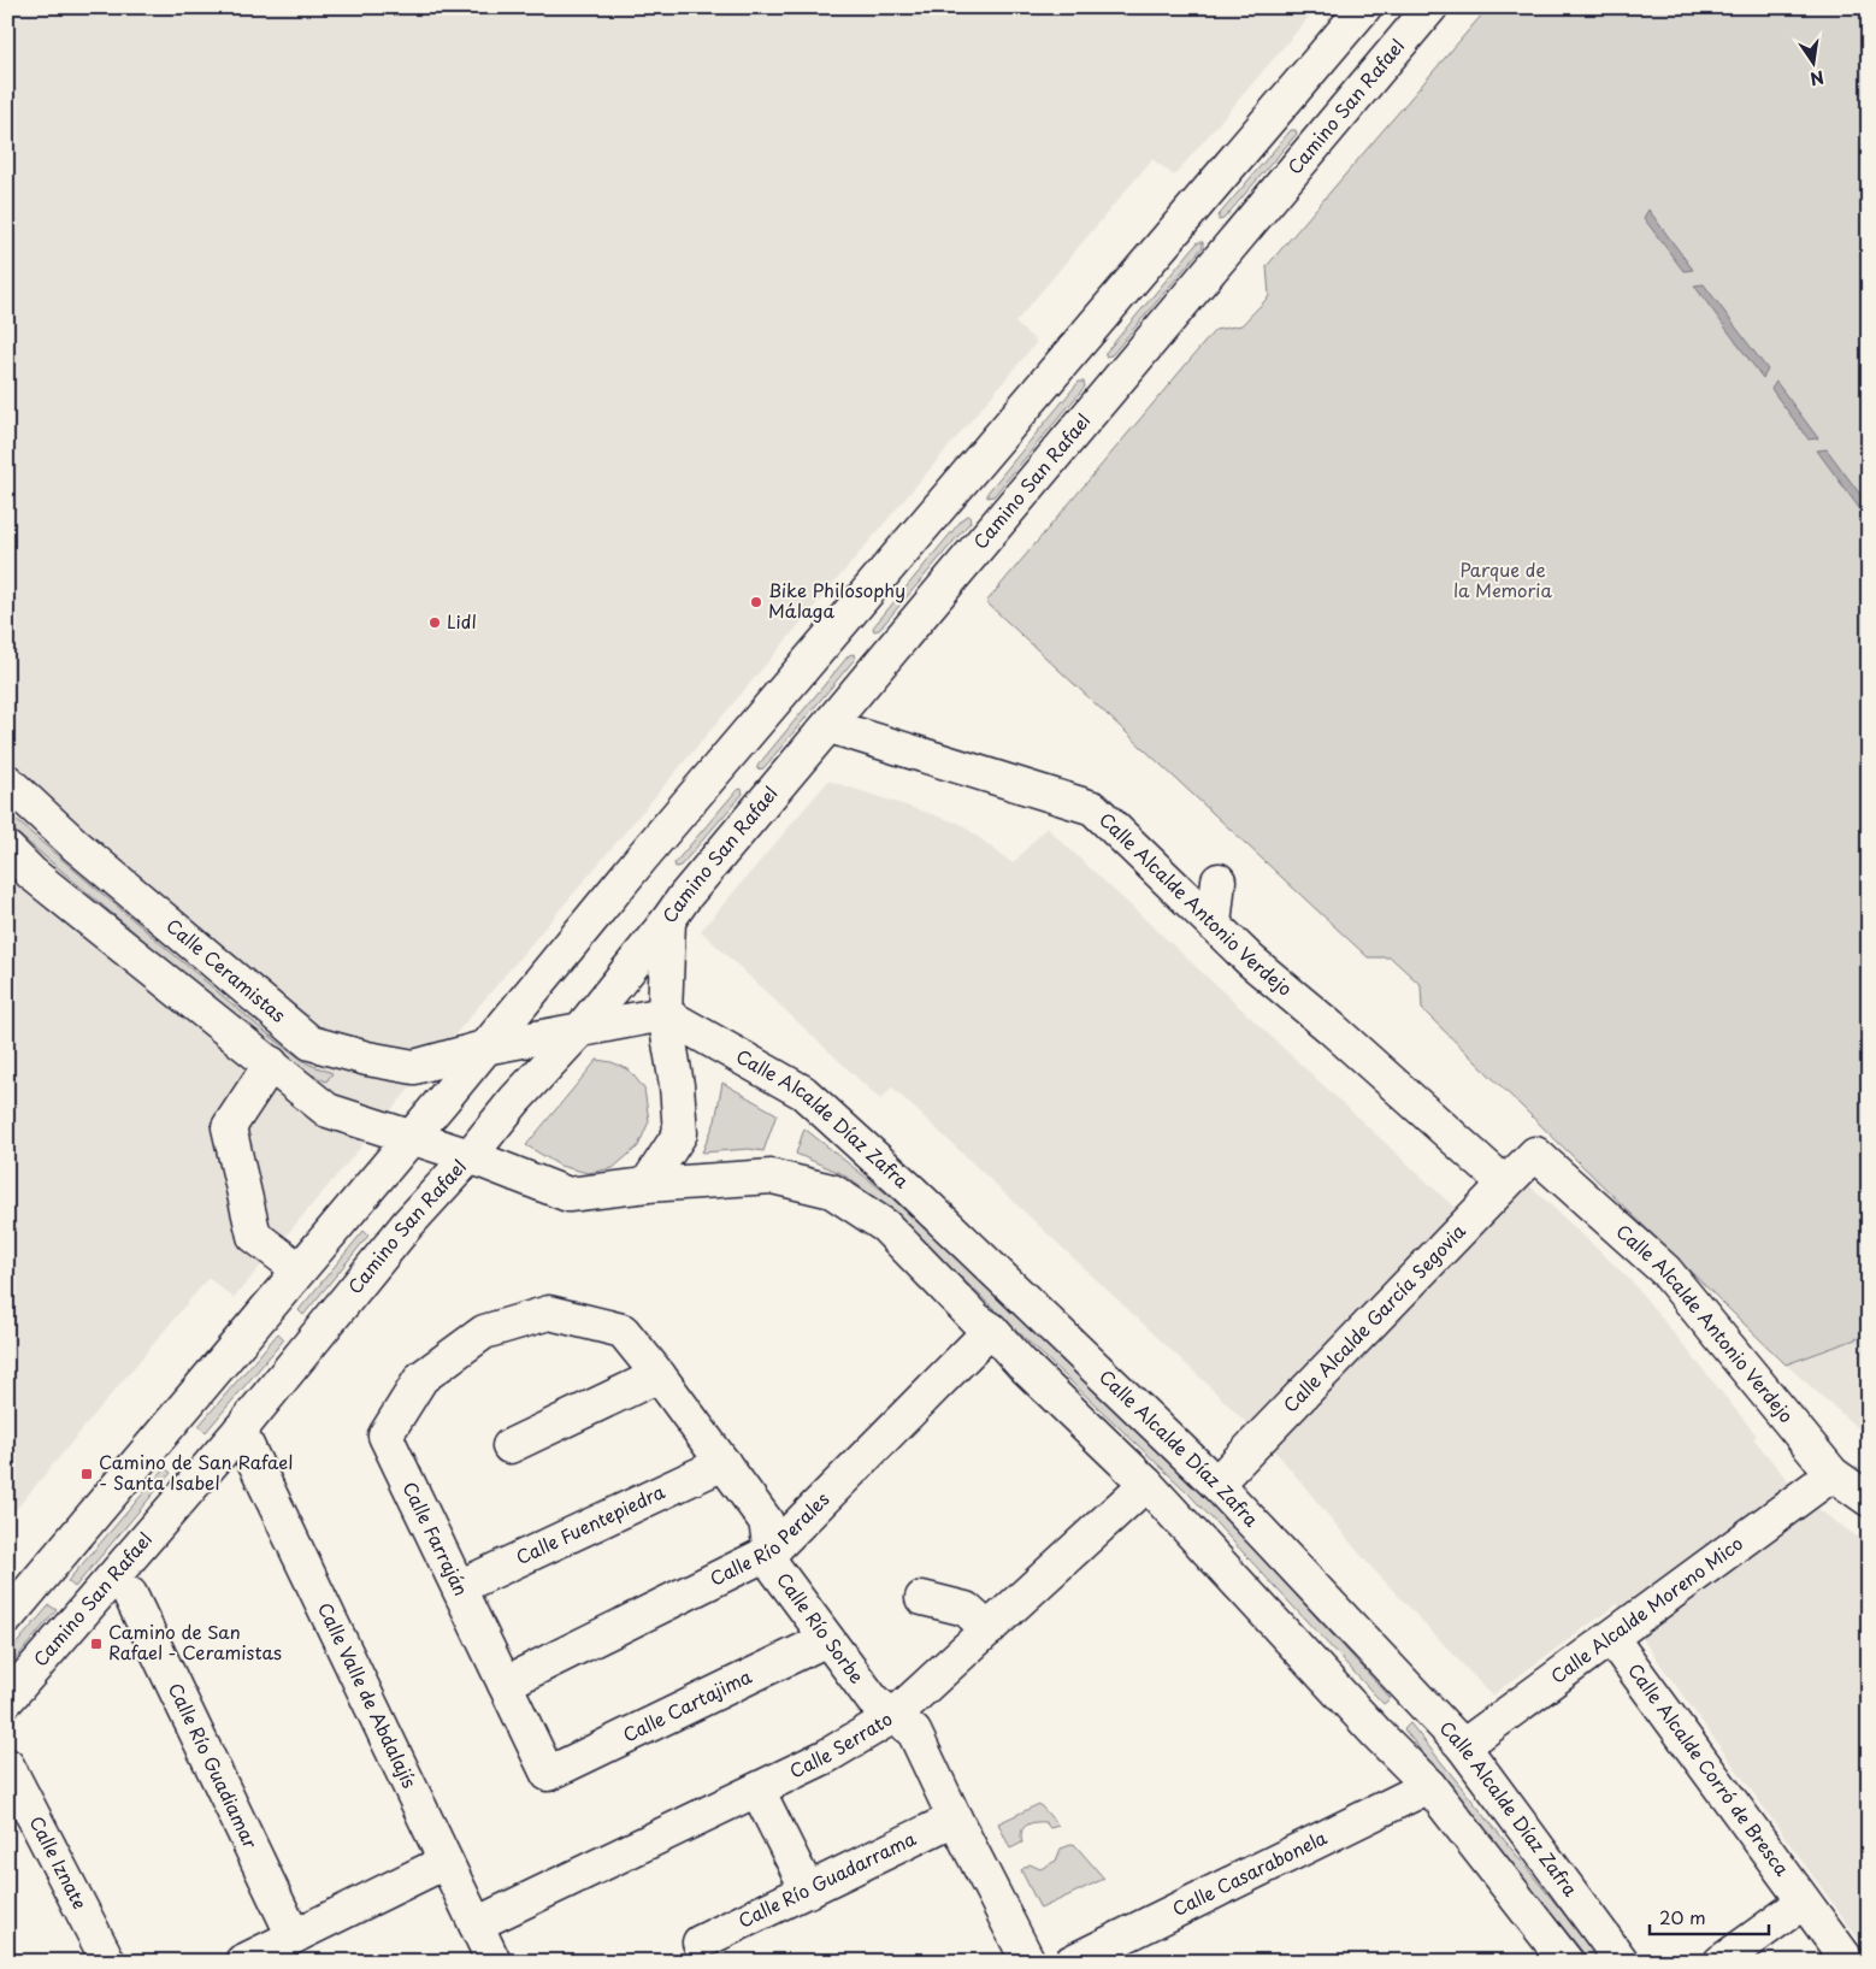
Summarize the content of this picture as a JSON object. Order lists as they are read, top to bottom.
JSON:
{
  "streets": {
    "main road": [
      "Camino San Rafael",
      "Calle Alcalde Antonio Verdejo",
      "Calle Ceramistas",
      "Calle Alcalde Díaz Zafra",
      "Calle Alcalde García Segovia",
      "Calle Fuentepiedra",
      "Calle Río Perales",
      "Calle Farraján",
      "Calle Alcalde Moreno Mico",
      "Calle Río Sorbe",
      "Calle Valle de Abdalajís",
      "Calle Cartajima",
      "Calle Serrato",
      "Calle Río Guadiamar",
      "Calle Alcalde Corró de Bresca",
      "Calle Iznate",
      "Calle Casarabonela",
      "Calle Río Guadarrama"
    ]
  },
  "crossings": [
    ["Camino San Rafael", "Calle Alcalde Antonio Verdejo"],
    ["Camino San Rafael", "Calle Ceramistas"],
    ["Camino San Rafael", "Calle Valle de Abdalajís"],
    ["Calle Alcalde Antonio Verdejo", "Calle Alcalde García Segovia"],
    ["Calle Alcalde Antonio Verdejo", "Calle Alcalde Moreno Mico"],
    ["Calle Ceramistas", "Calle Alcalde Díaz Zafra"],
    ["Calle Alcalde Díaz Zafra", "Calle Alcalde García Segovia"],
    ["Calle Alcalde Díaz Zafra", "Calle Alcalde Moreno Mico"],
    ["Calle Fuentepiedra", "Calle Farraján"],
    ["Calle Fuentepiedra", "Calle Río Sorbe"],
    ["Calle Río Perales", "Calle Farraján"],
    ["Calle Río Perales", "Calle Río Sorbe"],
    ["Calle Farraján", "Calle Río Sorbe"],
    ["Calle Farraján", "Calle Cartajima"],
    ["Calle Alcalde Moreno Mico", "Calle Alcalde Corró de Bresca"],
    ["Calle Río Sorbe", "Calle Cartajima"],
    ["Calle Río Sorbe", "Calle Serrato"],
    ["Calle Río Sorbe", "Calle Río Guadarrama"],
    ["Calle Valle de Abdalajís", "Calle Serrato"]
  ],
  "parks": ["Parque de la Memoria"],
  "places": {
    "other": ["Bike Philosophy Málaga", "Lidl"],
    "transit": ["Camino de San Rafael - Santa Isabel", "Camino de San Rafael - Ceramistas"]
  },
  "scale_bar": "20 m",
  "north": "bottom"
}
